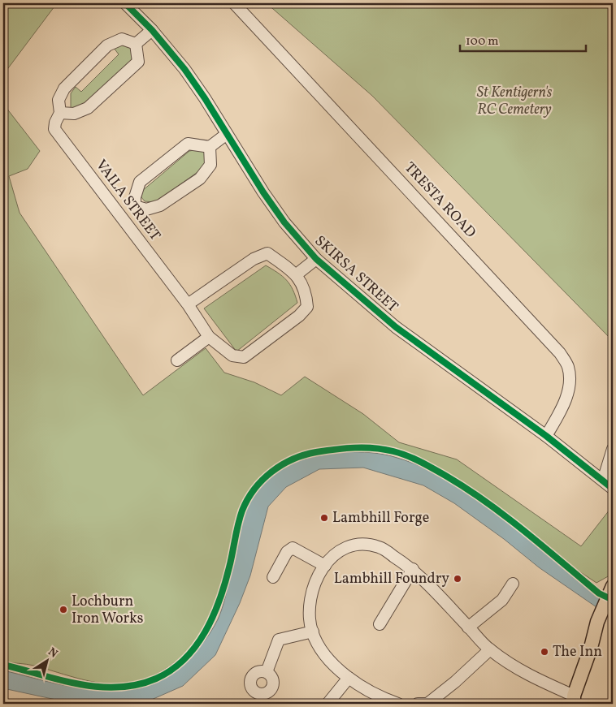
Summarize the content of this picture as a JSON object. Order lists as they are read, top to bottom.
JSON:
{
  "streets": {
    "street": ["VAILA STREET", "TRESTA ROAD", "SKIRSA STREET"]
  },
  "crossings": [
    ["TRESTA ROAD", "SKIRSA STREET"]
  ],
  "parks": ["St Kentigern's RC Cemetery"],
  "places": [
    "Lambhill Forge",
    "Lambhill Foundry",
    "Lochburn Iron Works",
    "The Inn"
  ],
  "scale_bar": "100 m",
  "north": "top right"
}
